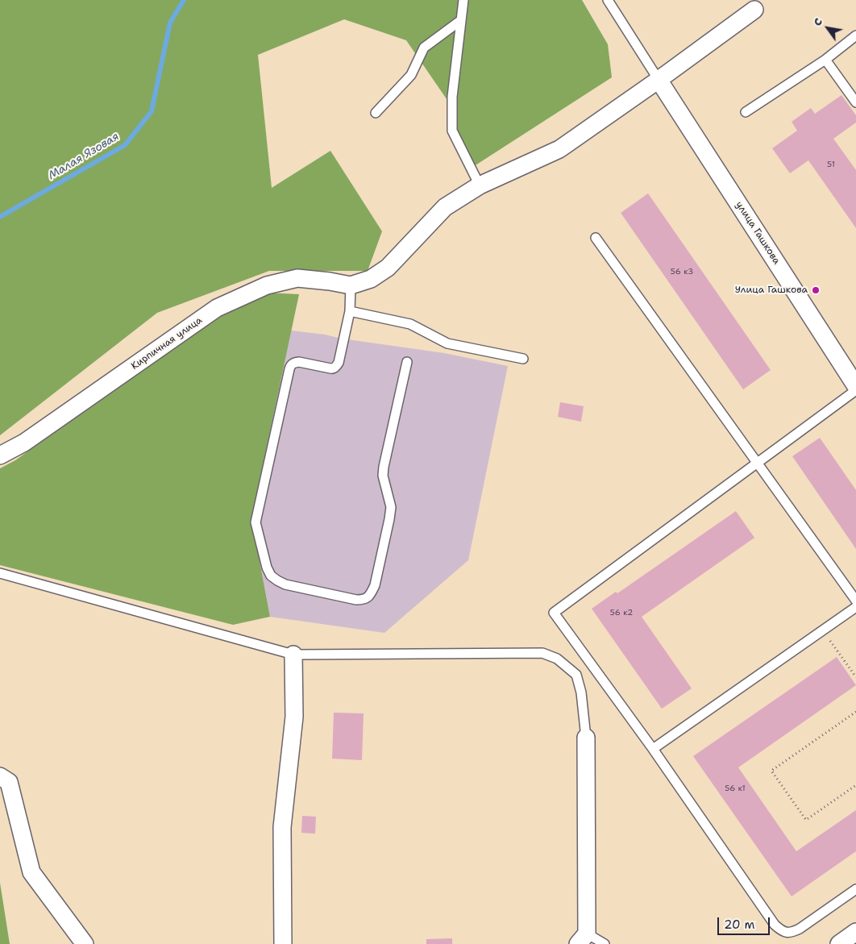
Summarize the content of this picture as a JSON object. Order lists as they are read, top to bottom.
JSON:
{
  "streets": {
    "street": ["улица Гашкова", "Кирпичная улица"]
  },
  "water": ["Малая Язовая"],
  "places": ["Улица Гашкова"],
  "house_numbers": [
    "51",
    "56 к3",
    "56 к2",
    "56 к1"
  ],
  "scale_bar": "20 m",
  "north": "top left"
}
